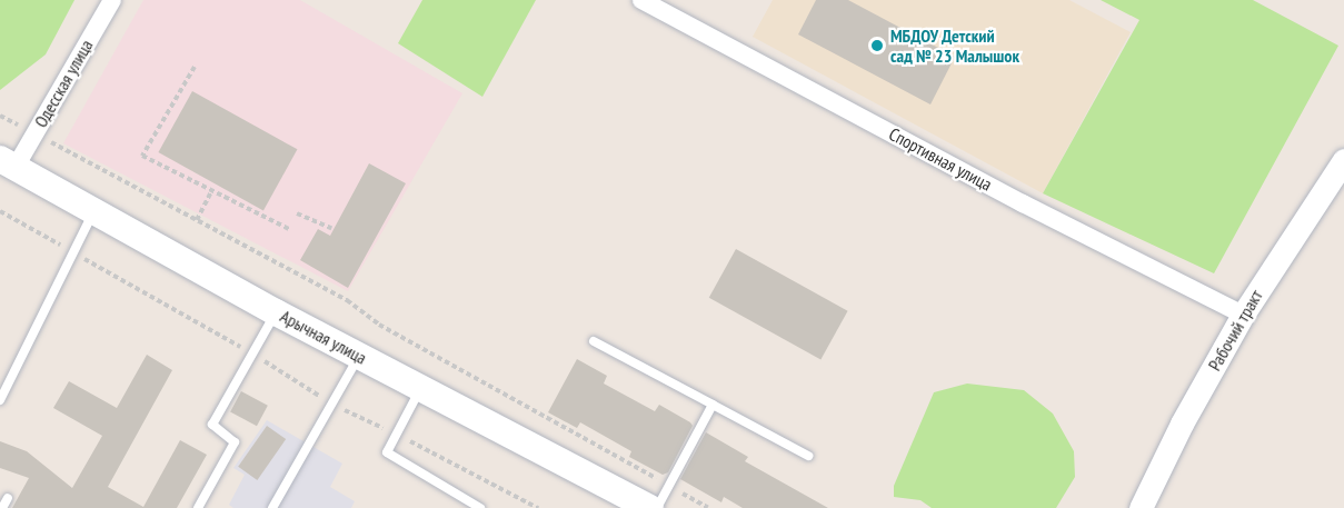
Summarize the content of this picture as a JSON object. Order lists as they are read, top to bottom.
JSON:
{
  "streets": {
    "main road": ["Арычная улица"],
    "street": ["Одесская улица", "Спортивная улица", "Рабочий тракт"]
  },
  "crossings": [
    ["Одесская улица", "Арычная улица"],
    ["Спортивная улица", "Рабочий тракт"]
  ],
  "places": ["МБДОУ Детский сад № 23 Малышок"]
}
